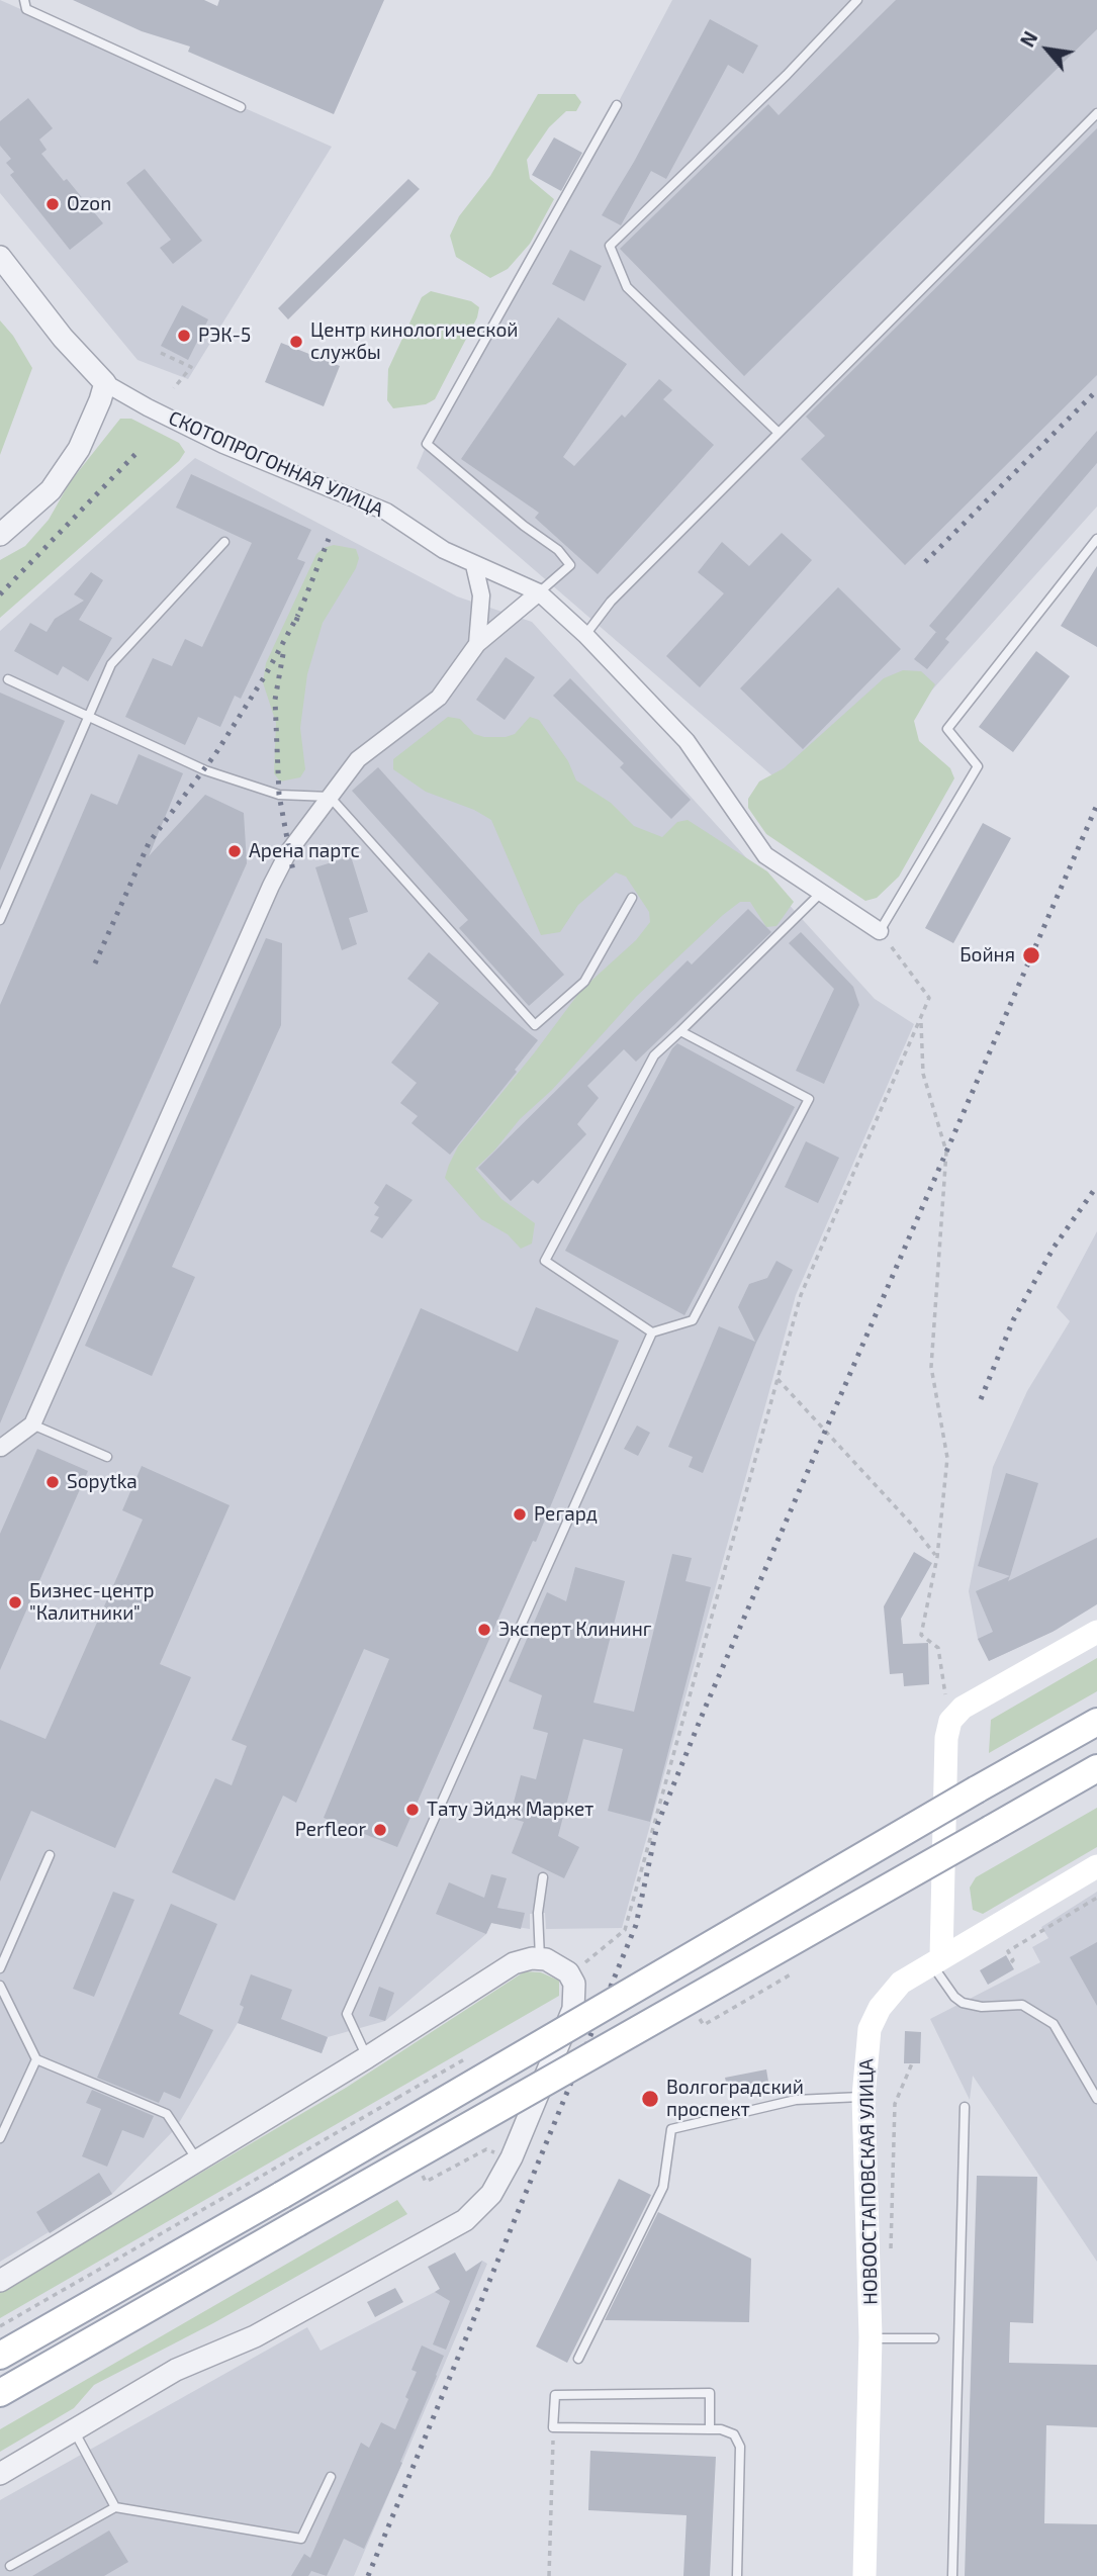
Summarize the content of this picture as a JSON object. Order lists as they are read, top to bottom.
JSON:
{
  "streets": {
    "main road": ["НОВООСТАПОВСКАЯ УЛИЦА"],
    "street": ["СКОТОПРОГОННАЯ УЛИЦА"]
  },
  "places": [
    "Ozon",
    "РЭК-5",
    "Центр кинологической службы",
    "Арена партс",
    "Бойня",
    "Sopytka",
    "Регард",
    "Бизнес-центр \"Калитники\"",
    "Эксперт Клининг",
    "Тату Эйдж Маркет",
    "Perfleor",
    "Волгоградский проспект"
  ],
  "north": "top left"
}
